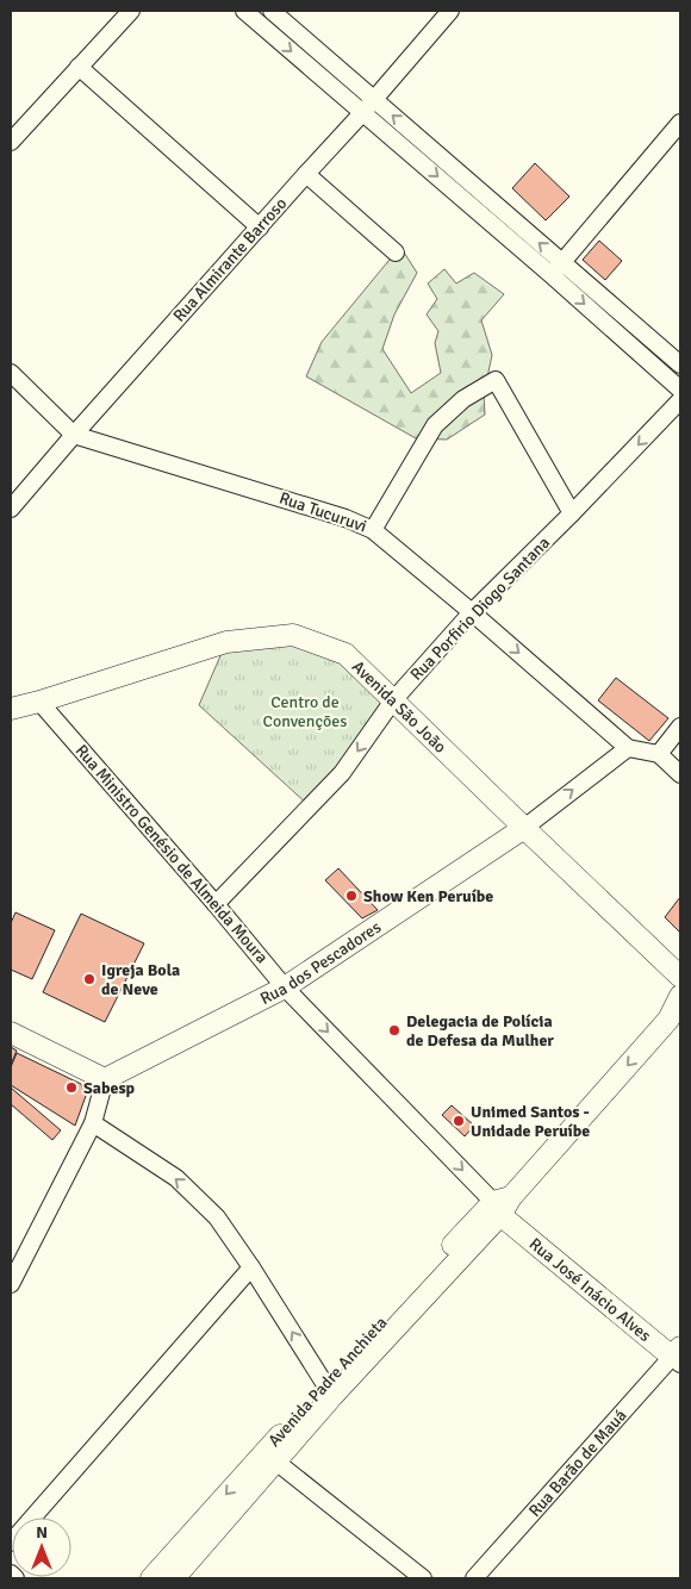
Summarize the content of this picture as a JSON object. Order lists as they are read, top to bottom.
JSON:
{
  "streets": {
    "main road": [
      "Avenida São João",
      "Rua dos Pescadores",
      "Rua José Inácio Alves",
      "Avenida Padre Anchieta"
    ],
    "street": [
      "Rua Almirante Barroso",
      "Rua Tucuruvi",
      "Rua Porfirio Diogo Santana",
      "Rua Ministro Genésio de Almeida Moura",
      "Rua Barão de Mauá"
    ]
  },
  "crossings": [
    ["Rua Almirante Barroso", "Rua Tucuruvi"],
    ["Rua Tucuruvi", "Rua Porfirio Diogo Santana"],
    ["Rua Porfirio Diogo Santana", "Avenida São João"],
    ["Rua Porfirio Diogo Santana", "Rua Ministro Genésio de Almeida Moura"],
    ["Avenida São João", "Rua Ministro Genésio de Almeida Moura"],
    ["Avenida São João", "Rua dos Pescadores"],
    ["Avenida São João", "Avenida Padre Anchieta"],
    ["Rua Ministro Genésio de Almeida Moura", "Rua dos Pescadores"],
    ["Rua Ministro Genésio de Almeida Moura", "Rua José Inácio Alves"],
    ["Rua Ministro Genésio de Almeida Moura", "Avenida Padre Anchieta"],
    ["Rua José Inácio Alves", "Avenida Padre Anchieta"],
    ["Rua José Inácio Alves", "Rua Barão de Mauá"]
  ],
  "one_way": ["Rua Porfirio Diogo Santana", "Rua Ministro Genésio de Almeida Moura"],
  "parks": ["Centro de Convenções"],
  "places": [
    "Show Ken Peruíbe",
    "Igreja Bola de Neve",
    "Delegacia de Polícia de Defesa da Mulher",
    "Sabesp",
    "Unimed Santos - Unidade Peruíbe"
  ],
  "north": "top"
}
